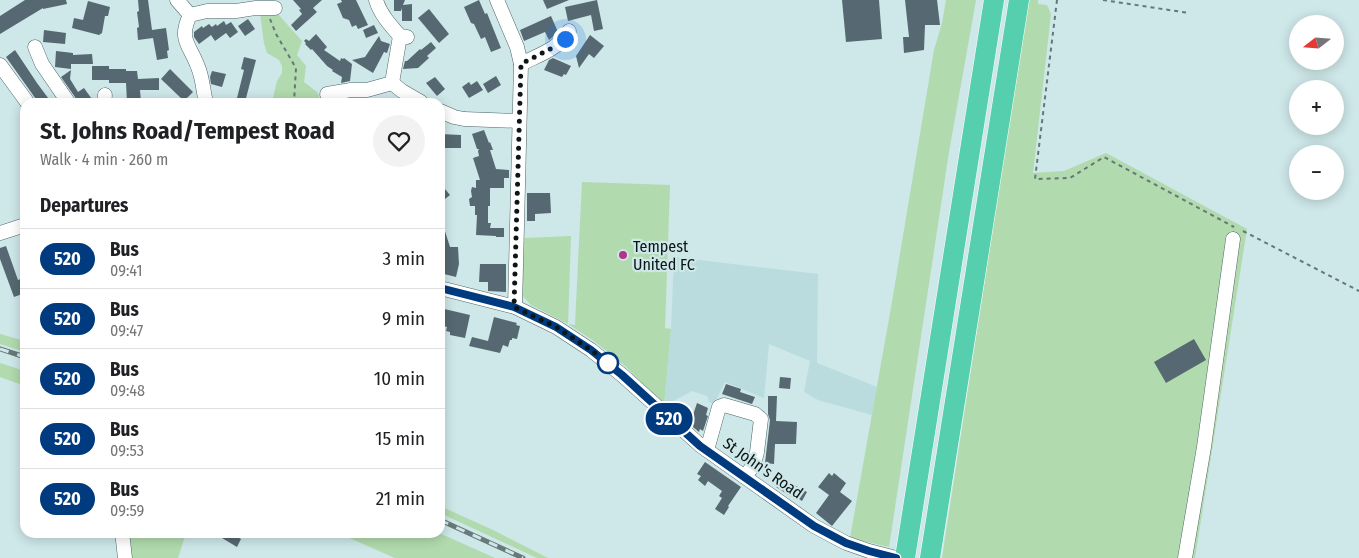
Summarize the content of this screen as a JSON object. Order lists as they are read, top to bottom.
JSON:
{
  "streets": {
    "street": ["St John's Road"]
  },
  "places": ["Tempest United FC"],
  "lines": ["bus line 520"],
  "north": "left",
  "page": {
    "on_map": "520",
    "map_buttons": ["+", "−"],
    "heading": [
      ["St. Johns Road/Tempest Road", "Walk · 4 min · 260 m"],
      "Departures"
    ],
    "list": [
      {
        "mark": "520",
        "name": "Bus",
        "note": "09:41",
        "value": "3 min"
      },
      {
        "mark": "520",
        "name": "Bus",
        "note": "09:47",
        "value": "9 min"
      },
      {
        "mark": "520",
        "name": "Bus",
        "note": "09:48",
        "value": "10 min"
      },
      {
        "mark": "520",
        "name": "Bus",
        "note": "09:53",
        "value": "15 min"
      },
      {
        "mark": "520",
        "name": "Bus",
        "note": "09:59",
        "value": "21 min"
      }
    ]
  }
}
